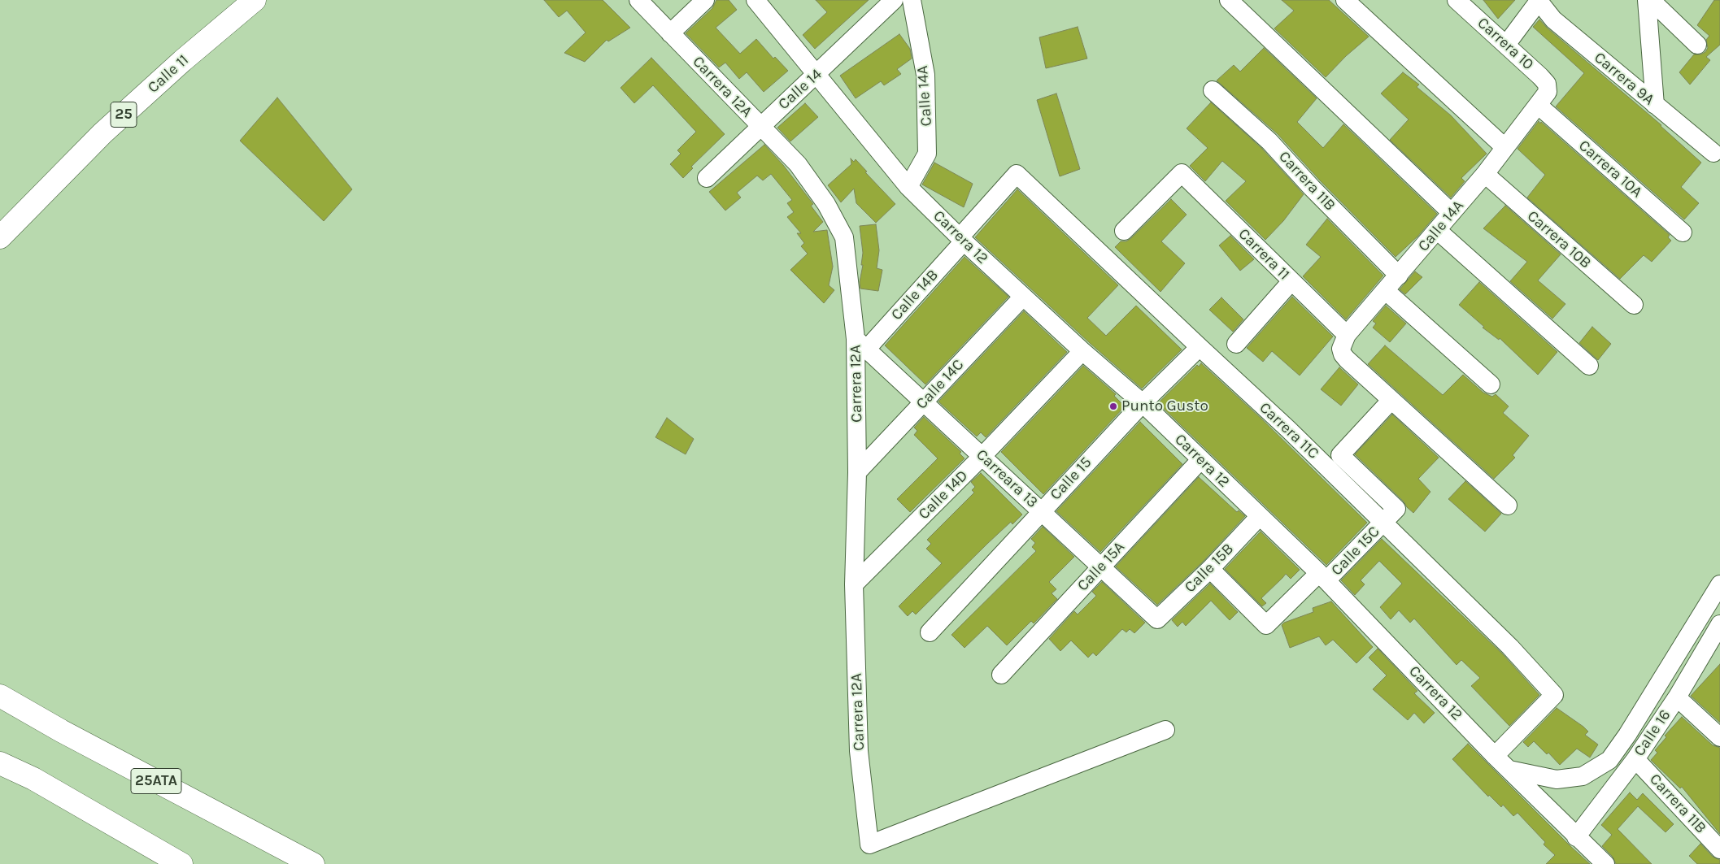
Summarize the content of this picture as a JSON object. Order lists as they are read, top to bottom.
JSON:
{
  "streets": {
    "main road": ["Calle 11", "25", "25ATA"],
    "street": [
      "Carrera 10",
      "Carrera 9A",
      "Carrera 12A",
      "Calle 14",
      "Calle 14A",
      "Carrera 10A",
      "Carrera 11B",
      "Carrera 12",
      "Carrera 10B",
      "Carrera 11",
      "Calle 14B",
      "Calle 14C",
      "Carrera 11C",
      "Carreara 13",
      "Calle 15",
      "Calle 14D",
      "Calle 15C",
      "Calle 15A",
      "Calle 15B",
      "Calle 16"
    ]
  },
  "crossings": [
    ["Carrera 10", "Calle 14A"],
    ["Carrera 10", "Carrera 10A"],
    ["Carrera 12A", "Calle 14"],
    ["Carrera 12A", "Calle 14B"],
    ["Carrera 12A", "Calle 14C"],
    ["Carrera 12A", "Carreara 13"],
    ["Carrera 12A", "Calle 14D"],
    ["Calle 14", "Carrera 12"],
    ["Calle 14A", "Carrera 10A"],
    ["Calle 14A", "Carrera 11B"],
    ["Calle 14A", "Carrera 12"],
    ["Calle 14A", "Carrera 10B"],
    ["Calle 14A", "Carrera 11"],
    ["Calle 14A", "Calle 15C"],
    ["Carrera 11B", "Calle 16"],
    ["Carrera 12", "Calle 14B"],
    ["Carrera 12", "Calle 14C"],
    ["Carrera 12", "Carrera 11C"],
    ["Carrera 12", "Calle 15"],
    ["Carrera 12", "Calle 14D"],
    ["Carrera 12", "Calle 15C"],
    ["Carrera 12", "Calle 15A"],
    ["Carrera 12", "Calle 15B"],
    ["Carrera 12", "Calle 16"],
    ["Calle 14B", "Carrera 11C"],
    ["Calle 14B", "Carreara 13"],
    ["Calle 14C", "Carreara 13"],
    ["Carrera 11C", "Calle 15"],
    ["Carrera 11C", "Calle 15C"],
    ["Carreara 13", "Calle 15"],
    ["Carreara 13", "Calle 14D"],
    ["Carreara 13", "Calle 15A"],
    ["Carreara 13", "Calle 15B"],
    ["Calle 15C", "Calle 15B"]
  ],
  "places": ["Punto Gusto"]
}
